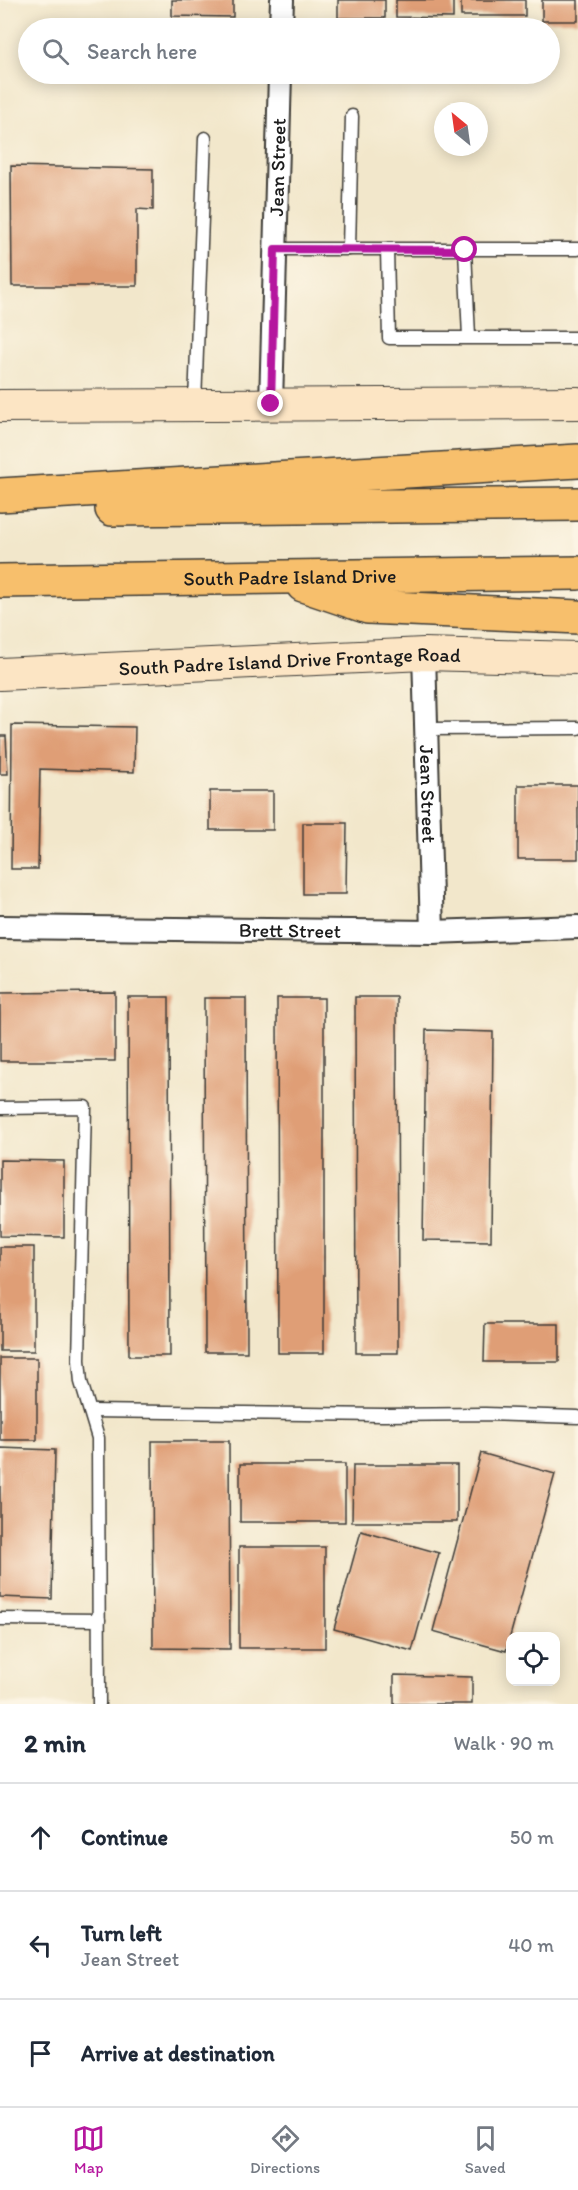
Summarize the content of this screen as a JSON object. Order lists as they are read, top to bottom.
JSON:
{
  "streets": {
    "highway": ["South Padre Island Drive"],
    "main road": ["South Padre Island Drive Frontage Road"],
    "street": ["Jean Street", "Brett Street"]
  },
  "crossings": [
    ["Jean Street", "South Padre Island Drive Frontage Road"],
    ["Jean Street", "Brett Street"]
  ],
  "north": "top left",
  "page": {
    "search": "Search here",
    "heading": ["2 min", "Walk · 90 m"],
    "list": [
      ["Continue", "50 m"],
      ["Turn left", "Jean Street", "40 m"],
      "Arrive at destination"
    ],
    "nav": ["Map", "Directions", "Saved"]
  }
}
